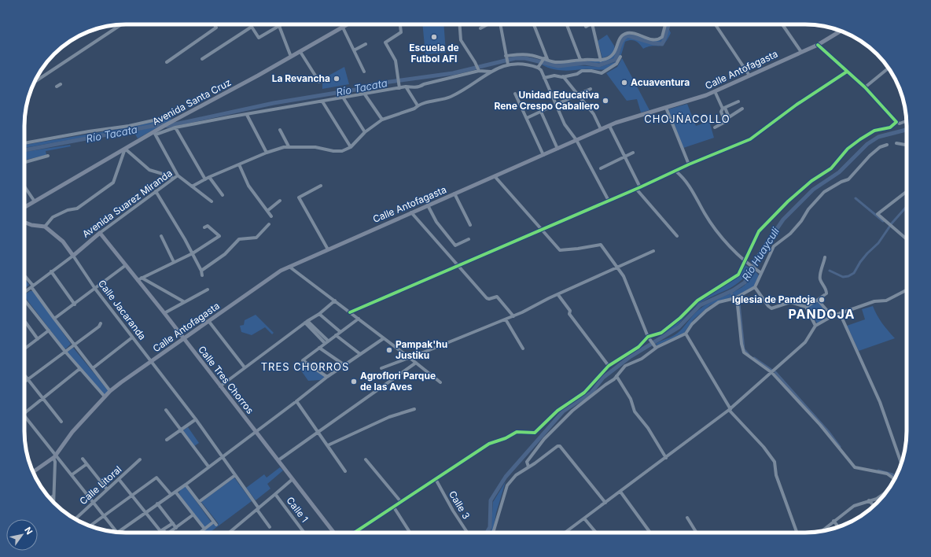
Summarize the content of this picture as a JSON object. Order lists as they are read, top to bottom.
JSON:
{
  "streets": {
    "main road": [
      "Calle Antofagasta",
      "Avenida Santa Cruz",
      "Avenida Suarez Miranda",
      "Calle Jacaranda",
      "Calle Tres Chorros"
    ],
    "street": ["Calle Litoral", "Calle 3", "Calle 1"]
  },
  "crossings": [
    ["Calle Antofagasta", "Calle Jacaranda"],
    ["Calle Antofagasta", "Calle Tres Chorros"],
    ["Avenida Suarez Miranda", "Calle Jacaranda"],
    ["Avenida Suarez Miranda", "Calle Tres Chorros"],
    ["Calle Tres Chorros", "Calle 1"]
  ],
  "districts": ["CHOJÑACOLLO", "PANDOJA", "TRES CHORROS"],
  "water": ["Río Tacata", "Río Huayculi"],
  "places": [
    "Escuela de Futbol AFI",
    "La Revancha",
    "Acuaventura",
    "Unidad Educativa Rene Crespo Caballero",
    "Iglesia de Pandoja",
    "Pampak'hu Justiku",
    "Agroflori Parque de las Aves"
  ],
  "north": "top right"
}
